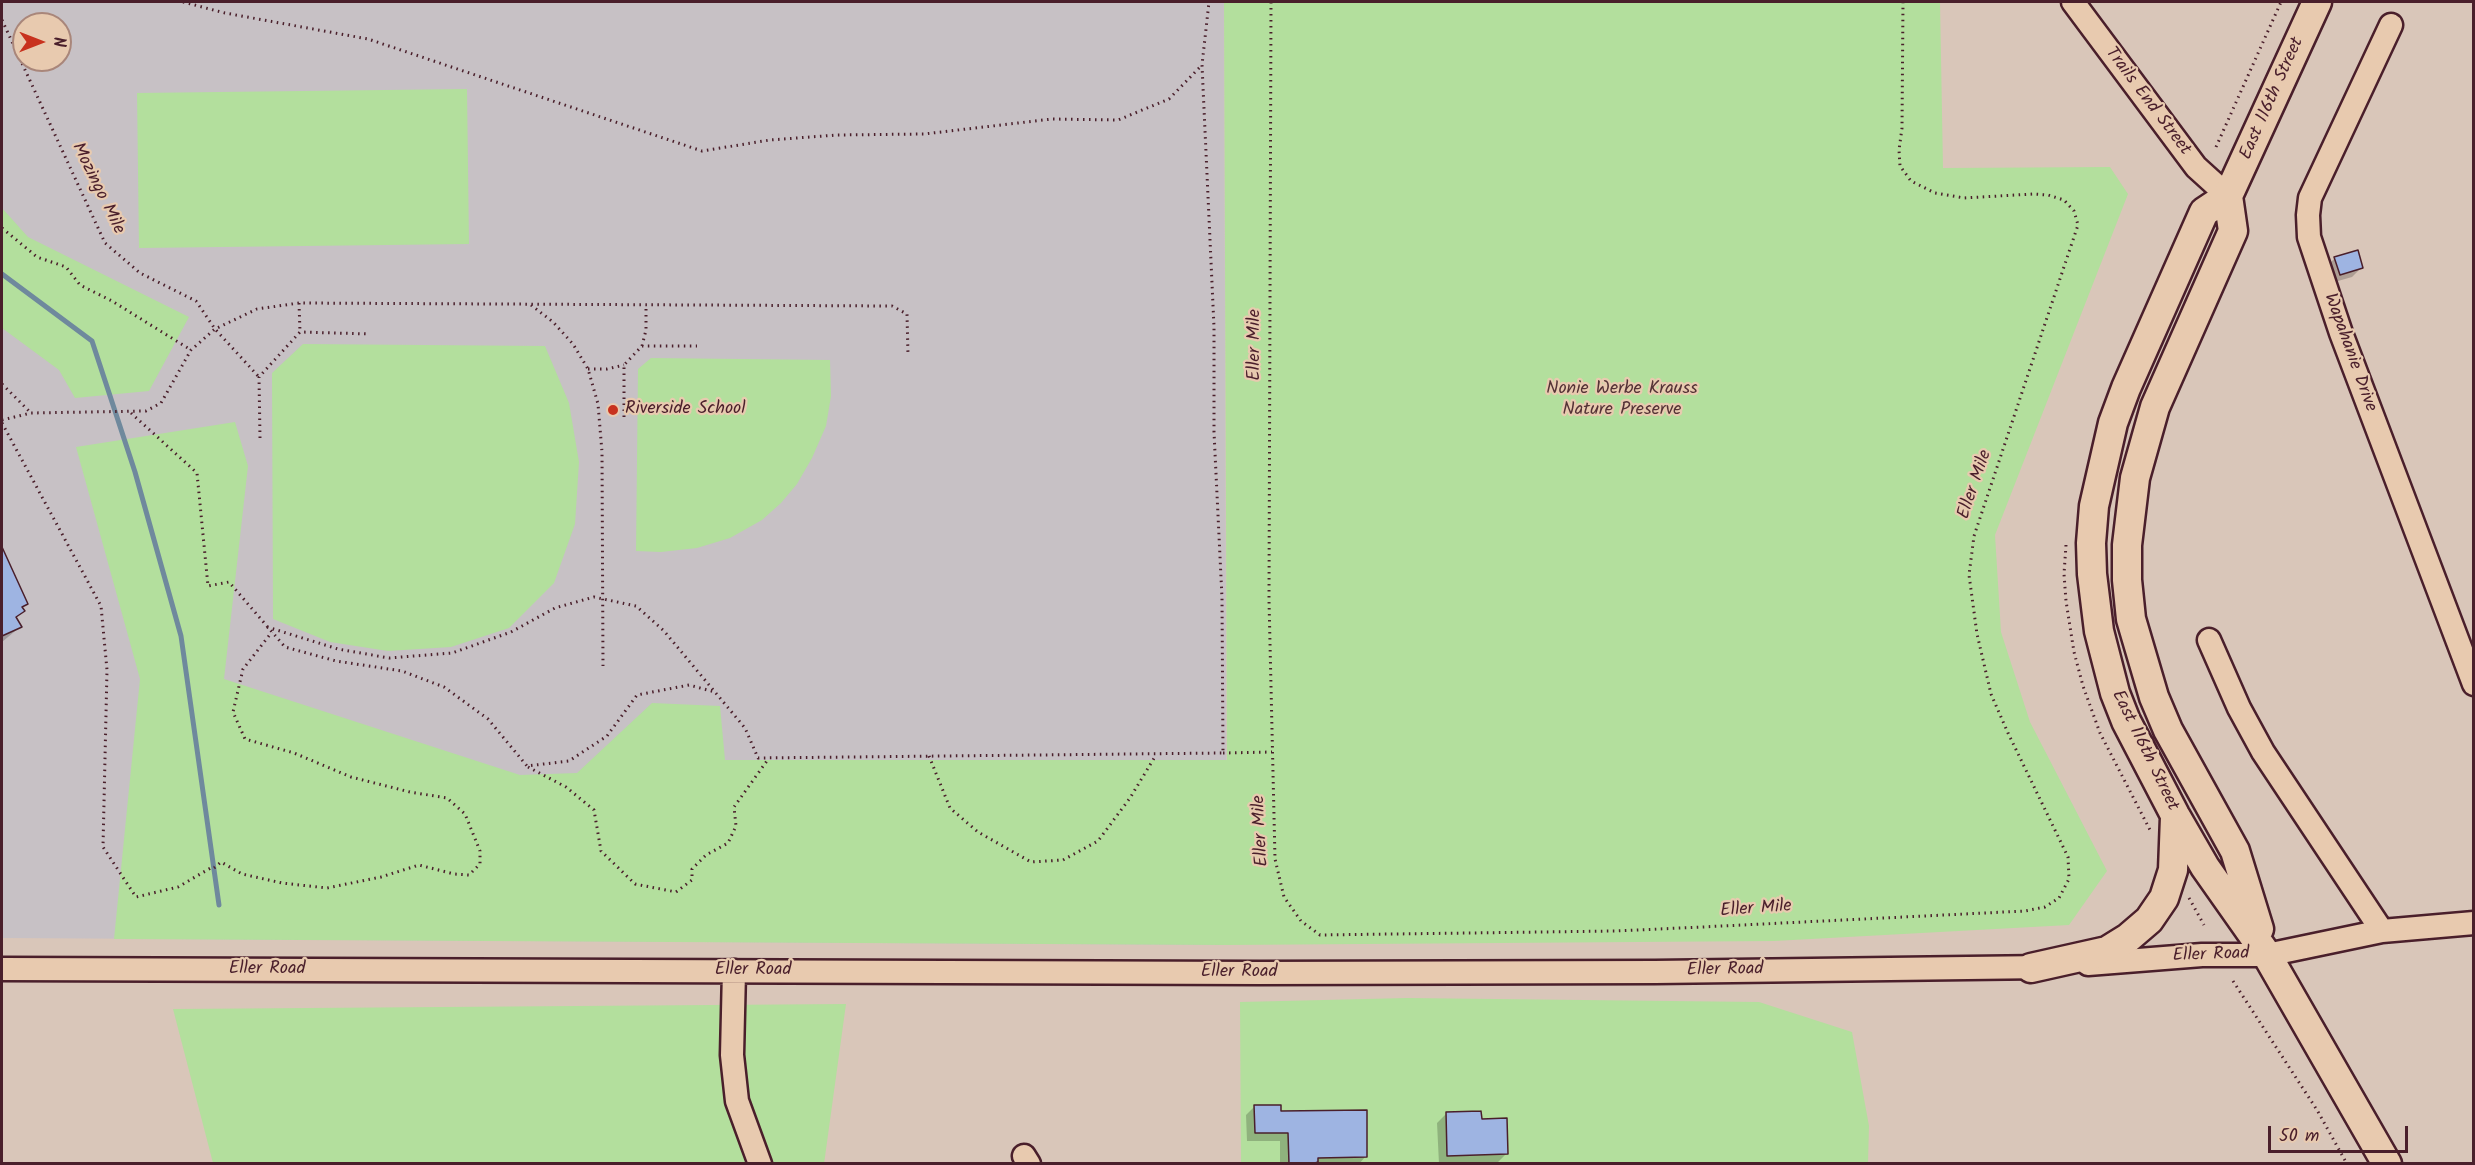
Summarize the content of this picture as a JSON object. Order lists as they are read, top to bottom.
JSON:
{
  "streets": {
    "main road": ["East 116th Street"],
    "street": ["Trails End Street", "Wapahanie Drive", "Eller Road"],
    "path": ["Mozingo Mile", "Eller Mile"]
  },
  "crossings": [
    ["East 116th Street", "Trails End Street"],
    ["East 116th Street", "Eller Road"]
  ],
  "parks": ["Nonie Werbe Krauss Nature Preserve"],
  "places": ["Riverside School"],
  "scale_bar": "50 m",
  "north": "right"
}
